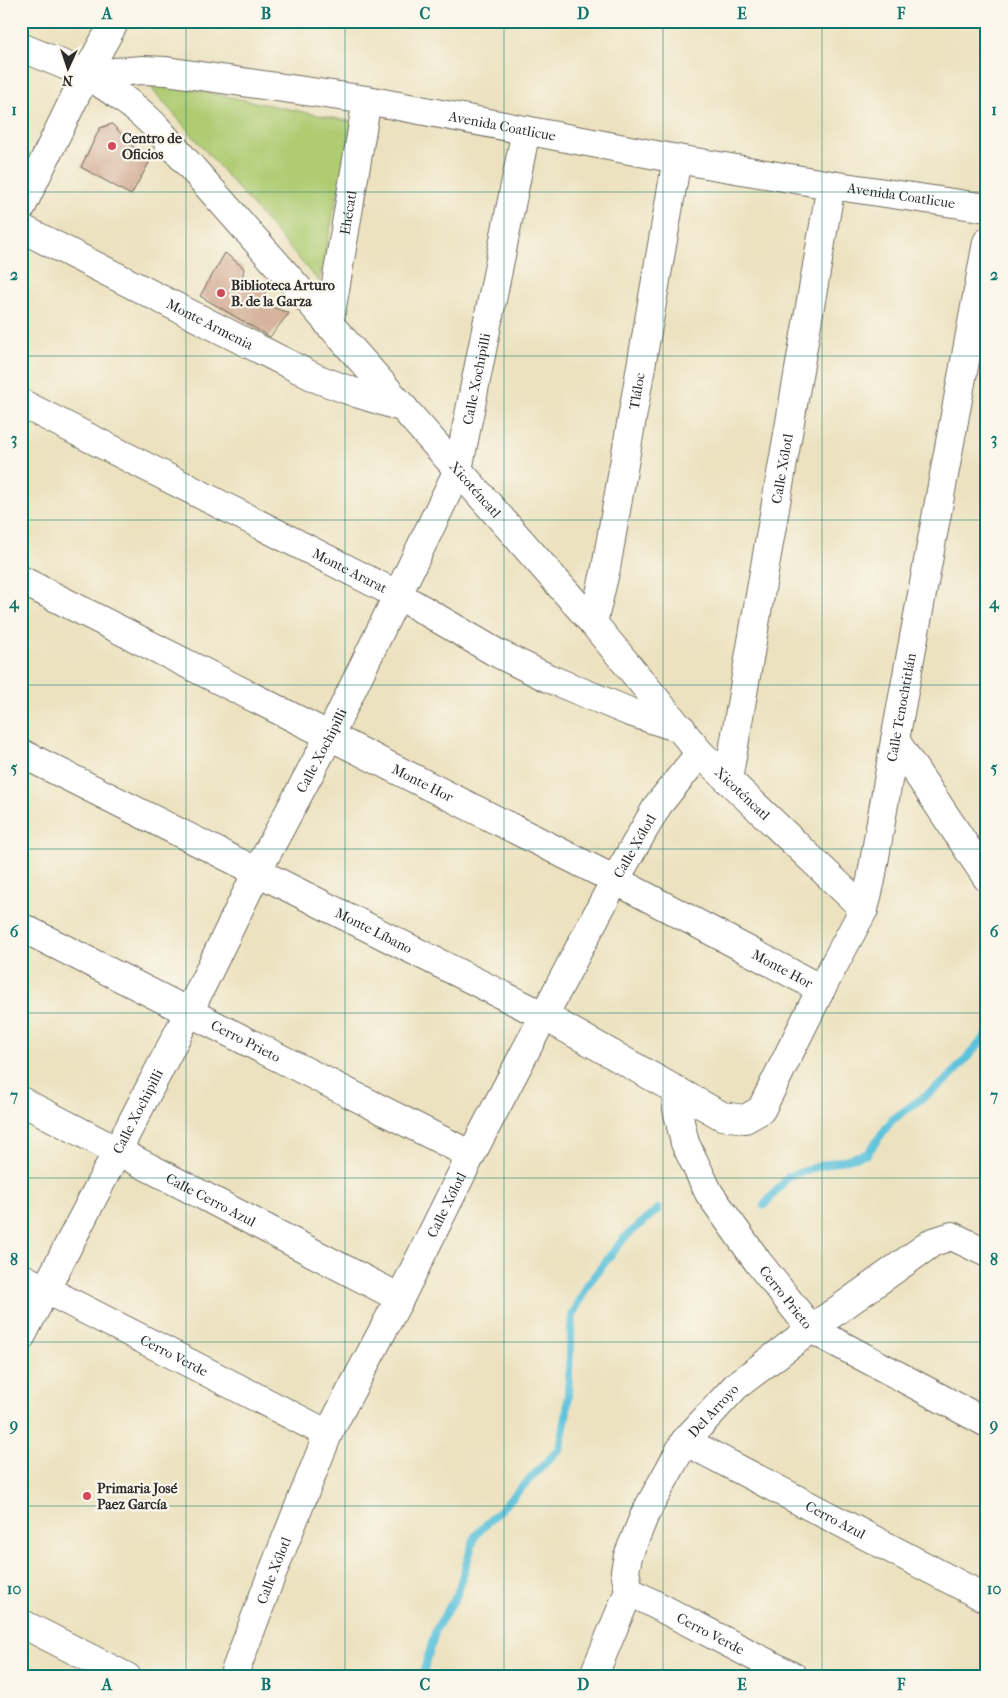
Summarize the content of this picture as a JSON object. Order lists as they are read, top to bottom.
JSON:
{
  "streets": {
    "street": [
      "Avenida Coatlicue",
      "Ehécatl",
      "Monte Armenia",
      "Calle Xochipilli",
      "Tláloc",
      "Calle Xólotl",
      "Xicoténcatl",
      "Monte Ararat",
      "Calle Tenochtitlán",
      "Monte Hor",
      "Monte Líbano",
      "Cerro Prieto",
      "Calle Cerro Azul",
      "Cerro Verde",
      "Del Arroyo",
      "Cerro Azul"
    ]
  },
  "crossings": [
    ["Avenida Coatlicue", "Ehécatl"],
    ["Avenida Coatlicue", "Calle Xochipilli"],
    ["Avenida Coatlicue", "Tláloc"],
    ["Avenida Coatlicue", "Calle Xólotl"],
    ["Avenida Coatlicue", "Xicoténcatl"],
    ["Ehécatl", "Xicoténcatl"],
    ["Monte Armenia", "Xicoténcatl"],
    ["Calle Xochipilli", "Xicoténcatl"],
    ["Calle Xochipilli", "Monte Ararat"],
    ["Calle Xochipilli", "Monte Hor"],
    ["Calle Xochipilli", "Monte Líbano"],
    ["Calle Xochipilli", "Cerro Prieto"],
    ["Calle Xochipilli", "Calle Cerro Azul"],
    ["Calle Xochipilli", "Cerro Verde"],
    ["Tláloc", "Xicoténcatl"],
    ["Calle Xólotl", "Xicoténcatl"],
    ["Calle Xólotl", "Monte Hor"],
    ["Calle Xólotl", "Monte Líbano"],
    ["Calle Xólotl", "Cerro Prieto"],
    ["Calle Xólotl", "Calle Cerro Azul"],
    ["Calle Xólotl", "Cerro Verde"],
    ["Xicoténcatl", "Monte Ararat"],
    ["Xicoténcatl", "Calle Tenochtitlán"],
    ["Calle Tenochtitlán", "Monte Hor"],
    ["Calle Tenochtitlán", "Monte Líbano"],
    ["Monte Líbano", "Cerro Prieto"],
    ["Cerro Prieto", "Del Arroyo"],
    ["Cerro Verde", "Del Arroyo"],
    ["Del Arroyo", "Cerro Azul"]
  ],
  "places": ["Centro de Oficios", "Biblioteca Arturo B. de la Garza", "Primaria José Paez García"],
  "north": "bottom",
  "grid": {
    "columns": [
      "A",
      "B",
      "C",
      "D",
      "E",
      "F"
    ],
    "rows": [
      "1",
      "2",
      "3",
      "4",
      "5",
      "6",
      "7",
      "8",
      "9",
      "10"
    ]
  }
}
